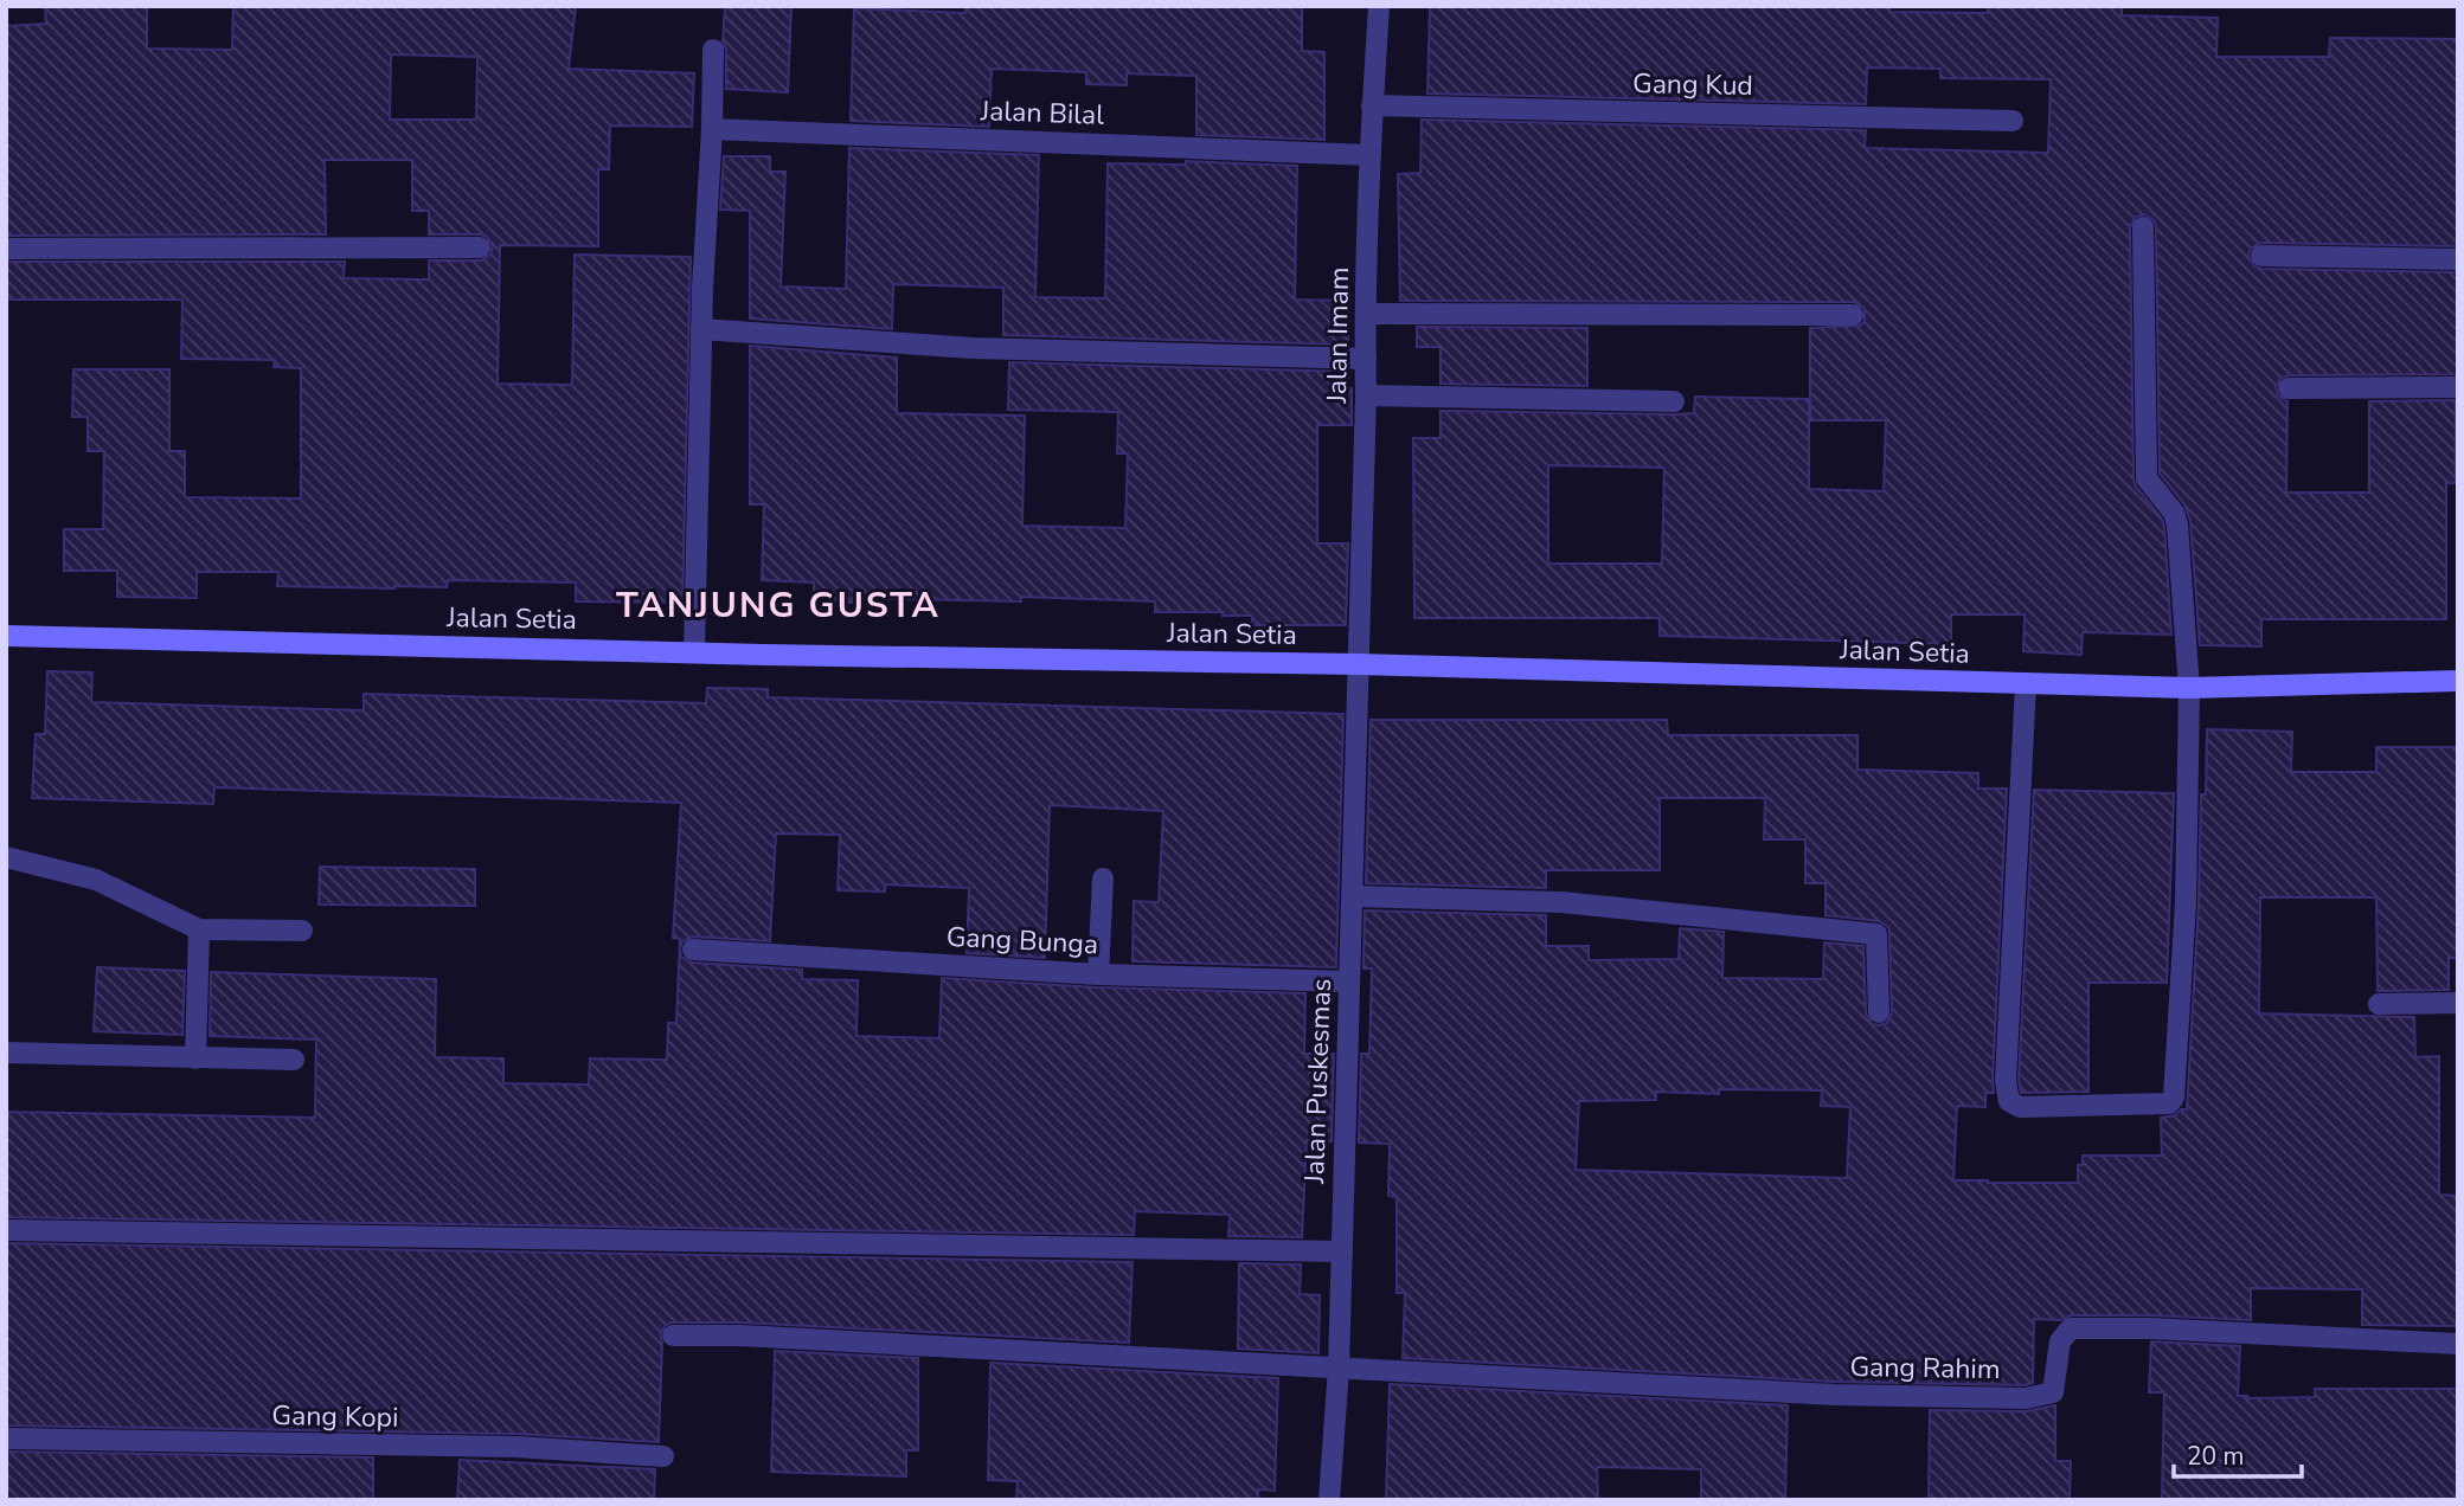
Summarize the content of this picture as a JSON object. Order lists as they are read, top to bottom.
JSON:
{
  "streets": {
    "street": [
      "Gang Kud",
      "Jalan Bilal",
      "Jalan Imam",
      "Jalan Setia",
      "Gang Bunga",
      "Jalan Puskesmas",
      "Gang Rahim",
      "Gang Kopi"
    ]
  },
  "crossings": [
    ["Gang Kud", "Jalan Imam"],
    ["Jalan Bilal", "Jalan Imam"],
    ["Jalan Imam", "Jalan Setia"],
    ["Jalan Imam", "Jalan Puskesmas"],
    ["Jalan Setia", "Jalan Puskesmas"],
    ["Gang Bunga", "Jalan Puskesmas"],
    ["Jalan Puskesmas", "Gang Rahim"]
  ],
  "districts": ["TANJUNG GUSTA"],
  "scale_bar": "20 m"
}
